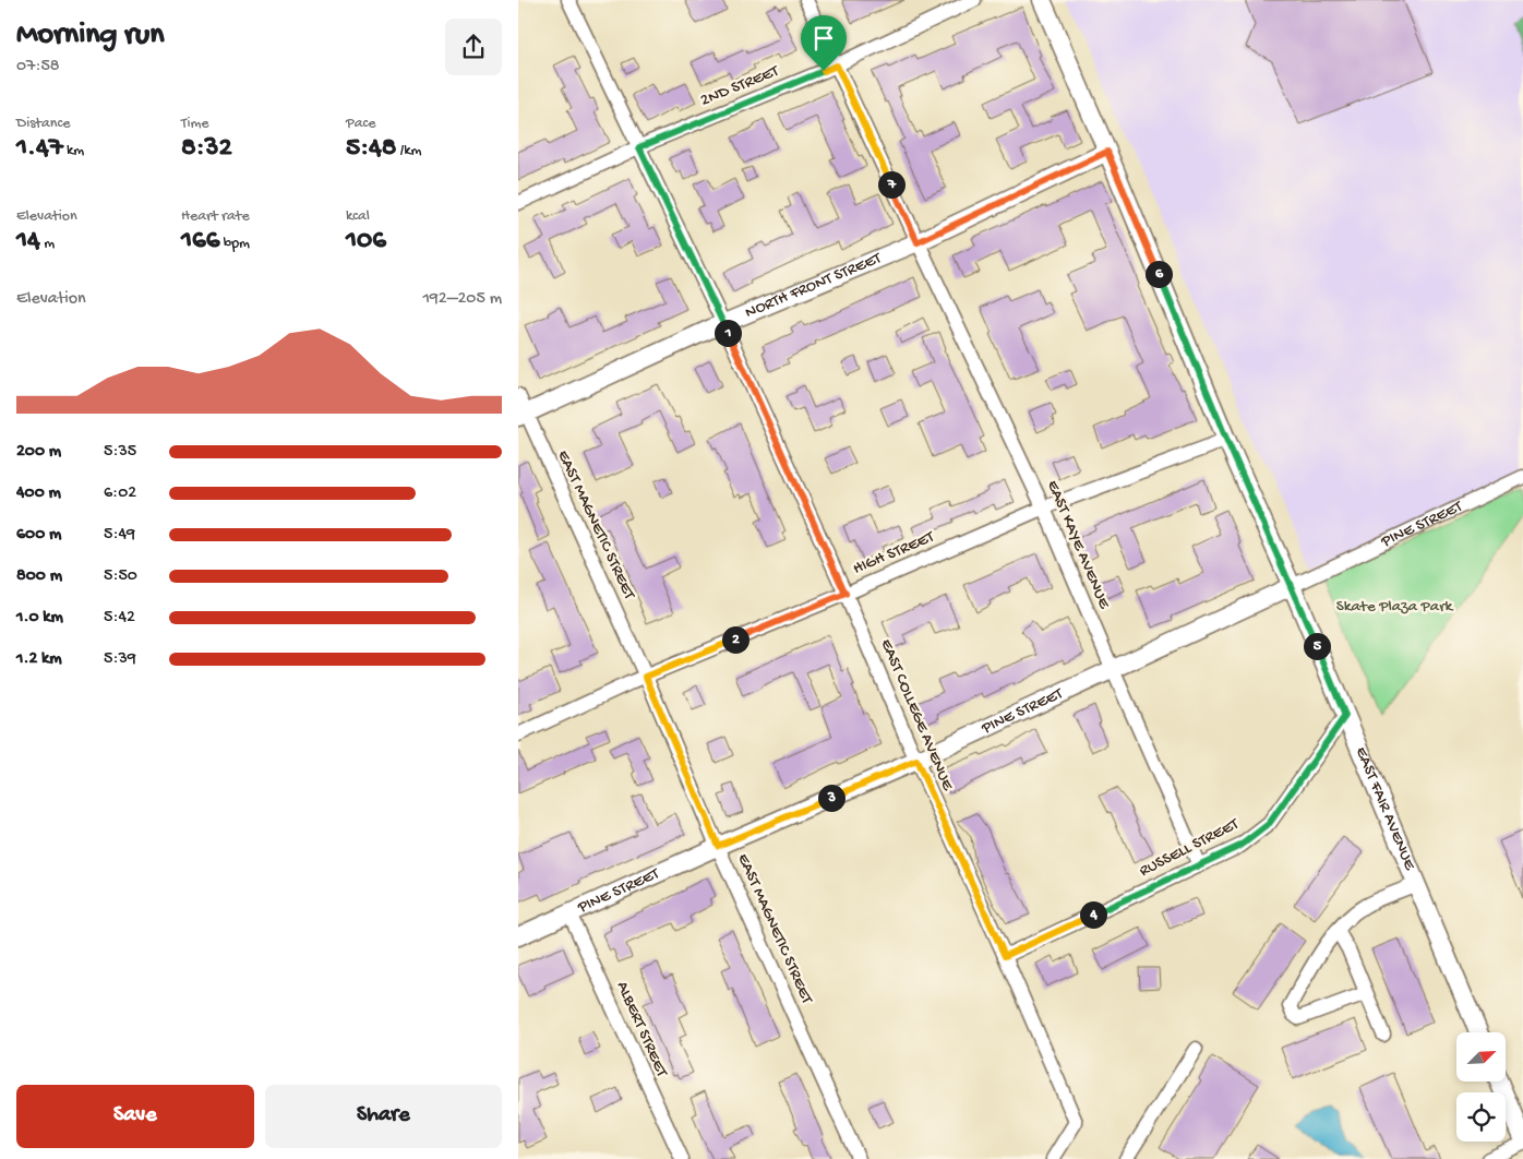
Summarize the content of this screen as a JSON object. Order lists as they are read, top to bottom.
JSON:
{
  "streets": {
    "street": [
      "2ND STREET",
      "NORTH FRONT STREET",
      "PINE STREET",
      "EAST MAGNETIC STREET",
      "EAST KAYE AVENUE",
      "HIGH STREET",
      "EAST COLLEGE AVENUE",
      "EAST FAIR AVENUE",
      "RUSSELL STREET",
      "ALBERT STREET"
    ]
  },
  "crossings": [
    ["2ND STREET", "EAST KAYE AVENUE"],
    ["2ND STREET", "EAST COLLEGE AVENUE"],
    ["NORTH FRONT STREET", "EAST MAGNETIC STREET"],
    ["NORTH FRONT STREET", "EAST KAYE AVENUE"],
    ["NORTH FRONT STREET", "EAST COLLEGE AVENUE"],
    ["NORTH FRONT STREET", "EAST FAIR AVENUE"],
    ["PINE STREET", "EAST MAGNETIC STREET"],
    ["PINE STREET", "EAST KAYE AVENUE"],
    ["PINE STREET", "EAST COLLEGE AVENUE"],
    ["PINE STREET", "EAST FAIR AVENUE"],
    ["PINE STREET", "ALBERT STREET"],
    ["EAST MAGNETIC STREET", "HIGH STREET"],
    ["EAST KAYE AVENUE", "HIGH STREET"],
    ["EAST KAYE AVENUE", "RUSSELL STREET"],
    ["HIGH STREET", "EAST COLLEGE AVENUE"],
    ["HIGH STREET", "EAST FAIR AVENUE"],
    ["EAST COLLEGE AVENUE", "RUSSELL STREET"],
    ["EAST FAIR AVENUE", "RUSSELL STREET"]
  ],
  "parks": ["Skate Plaza Park"],
  "north": "top right",
  "page": {
    "heading": ["Morning run", "07:58"],
    "stats": [
      ["Distance", "1.47 km"],
      ["Time", "8:32"],
      ["Pace", "5:48 /km"],
      ["Elevation", "14 m"],
      ["Heart rate", "166 bpm"],
      ["kcal", "106"]
    ],
    "pins": [
      "7",
      "6",
      "1",
      "2",
      "5",
      "3",
      "4"
    ],
    "chart": ["Elevation", "192–205 m"],
    "list": [
      {
        "name": "200 m",
        "note": "5:35"
      },
      {
        "name": "400 m",
        "note": "6:02"
      },
      {
        "name": "600 m",
        "note": "5:49"
      },
      {
        "name": "800 m",
        "note": "5:50"
      },
      {
        "name": "1.0 km",
        "note": "5:42"
      },
      {
        "name": "1.2 km",
        "note": "5:39"
      }
    ],
    "buttons": ["Save", "Share"]
  }
}
